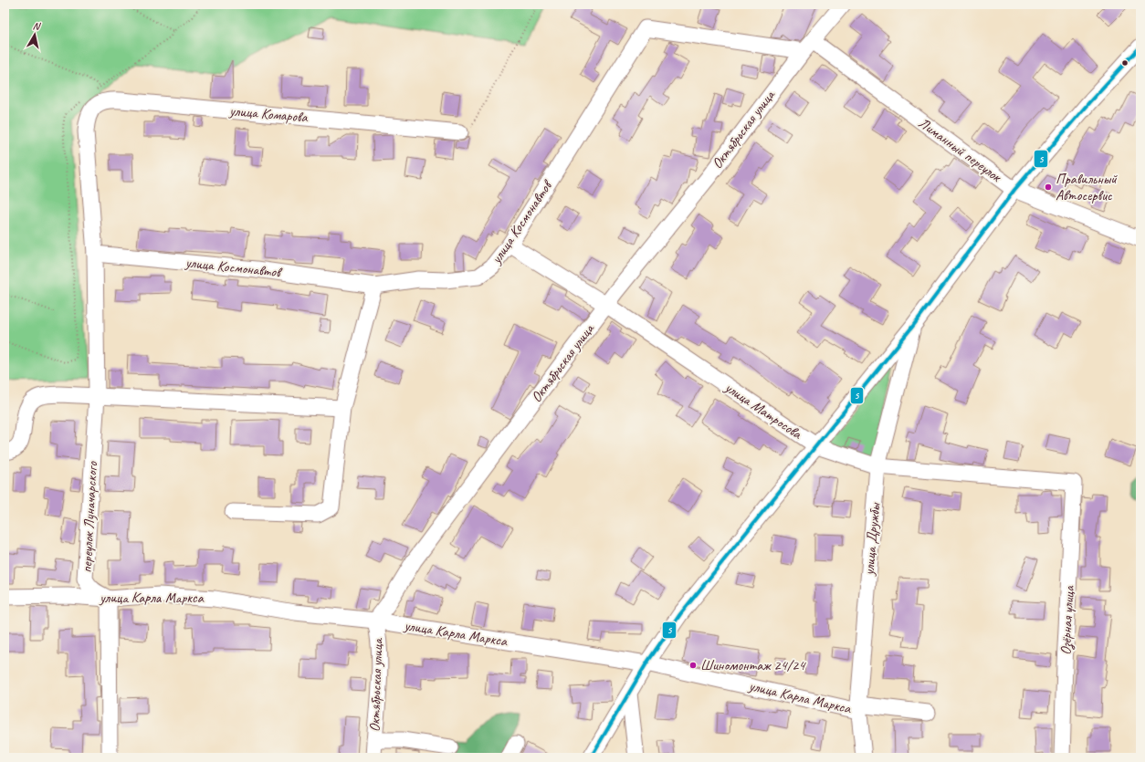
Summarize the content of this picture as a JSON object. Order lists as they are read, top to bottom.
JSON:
{
  "streets": {
    "street": [
      "улица Комарова",
      "Октябрьская улица",
      "Лиманный переулок",
      "улица Космонавтов",
      "улица Матросова",
      "переулок Луначарского",
      "улица Дружбы",
      "улица Карла Маркса",
      "Озёрная улица"
    ]
  },
  "crossings": [
    ["улица Комарова", "переулок Луначарского"],
    ["Октябрьская улица", "Лиманный переулок"],
    ["Октябрьская улица", "улица Космонавтов"],
    ["Октябрьская улица", "улица Матросова"],
    ["Октябрьская улица", "улица Карла Маркса"],
    ["Лиманный переулок", "улица Космонавтов"],
    ["улица Космонавтов", "улица Матросова"],
    ["улица Космонавтов", "переулок Луначарского"],
    ["улица Матросова", "улица Дружбы"],
    ["улица Матросова", "Озёрная улица"],
    ["переулок Луначарского", "улица Карла Маркса"],
    ["улица Дружбы", "улица Карла Маркса"]
  ],
  "places": ["Правильный Автосервис", "Шиномонтаж 24/24"],
  "lines": ["transit line 5"],
  "north": "top"
}
